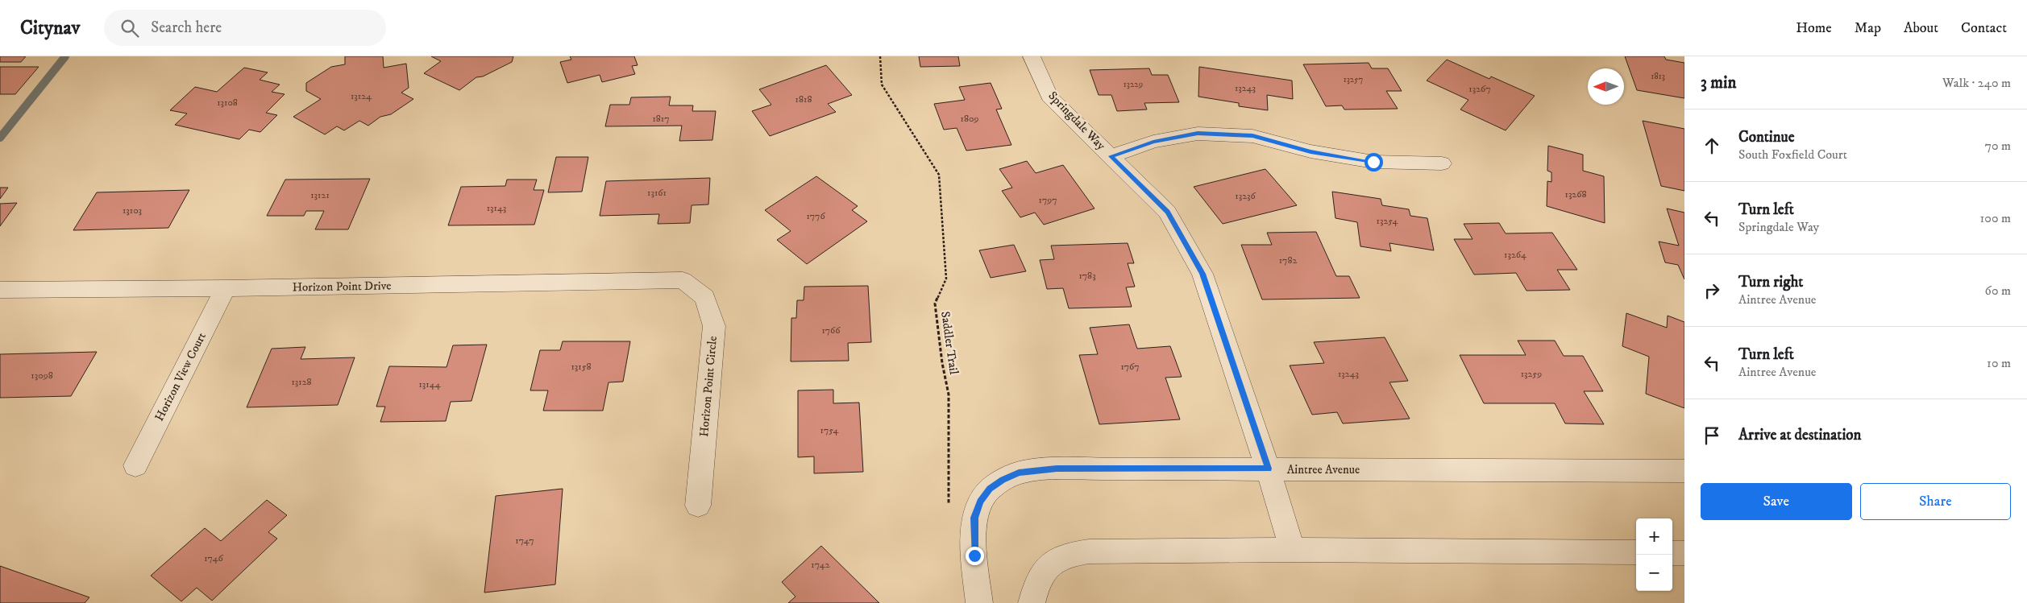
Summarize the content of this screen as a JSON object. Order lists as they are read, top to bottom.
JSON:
{
  "streets": {
    "street": [
      "Springdale Way",
      "Horizon Point Drive",
      "Horizon View Court",
      "Horizon Point Circle",
      "Aintree Avenue"
    ],
    "path": ["Saddler Trail"]
  },
  "crossings": [
    ["Springdale Way", "Aintree Avenue"],
    ["Horizon Point Drive", "Horizon View Court"],
    ["Horizon Point Drive", "Horizon Point Circle"]
  ],
  "house_numbers": [
    "1813",
    "13257",
    "13229",
    "13243",
    "13267",
    "13124",
    "1818",
    "13108",
    "1817",
    "1809",
    "13161",
    "13268",
    "13121",
    "13236",
    "1797",
    "13143",
    "13103",
    "1776",
    "13254",
    "13264",
    "1782",
    "1783",
    "1766",
    "13158",
    "1767",
    "13243",
    "13259",
    "13098",
    "13128",
    "13144",
    "1754",
    "1747",
    "1746",
    "1742"
  ],
  "north": "left",
  "page": {
    "header": "Citynav",
    "search": "Search here",
    "nav": [
      "Home",
      "Map",
      "About",
      "Contact"
    ],
    "heading": ["3 min", "Walk · 240 m"],
    "list": [
      ["Continue", "South Foxfield Court", "70 m"],
      ["Turn left", "Springdale Way", "100 m"],
      ["Turn right", "Aintree Avenue", "60 m"],
      ["Turn left", "Aintree Avenue", "10 m"],
      "Arrive at destination"
    ],
    "buttons": ["Save", "Share"],
    "map_buttons": ["+", "−"]
  }
}
